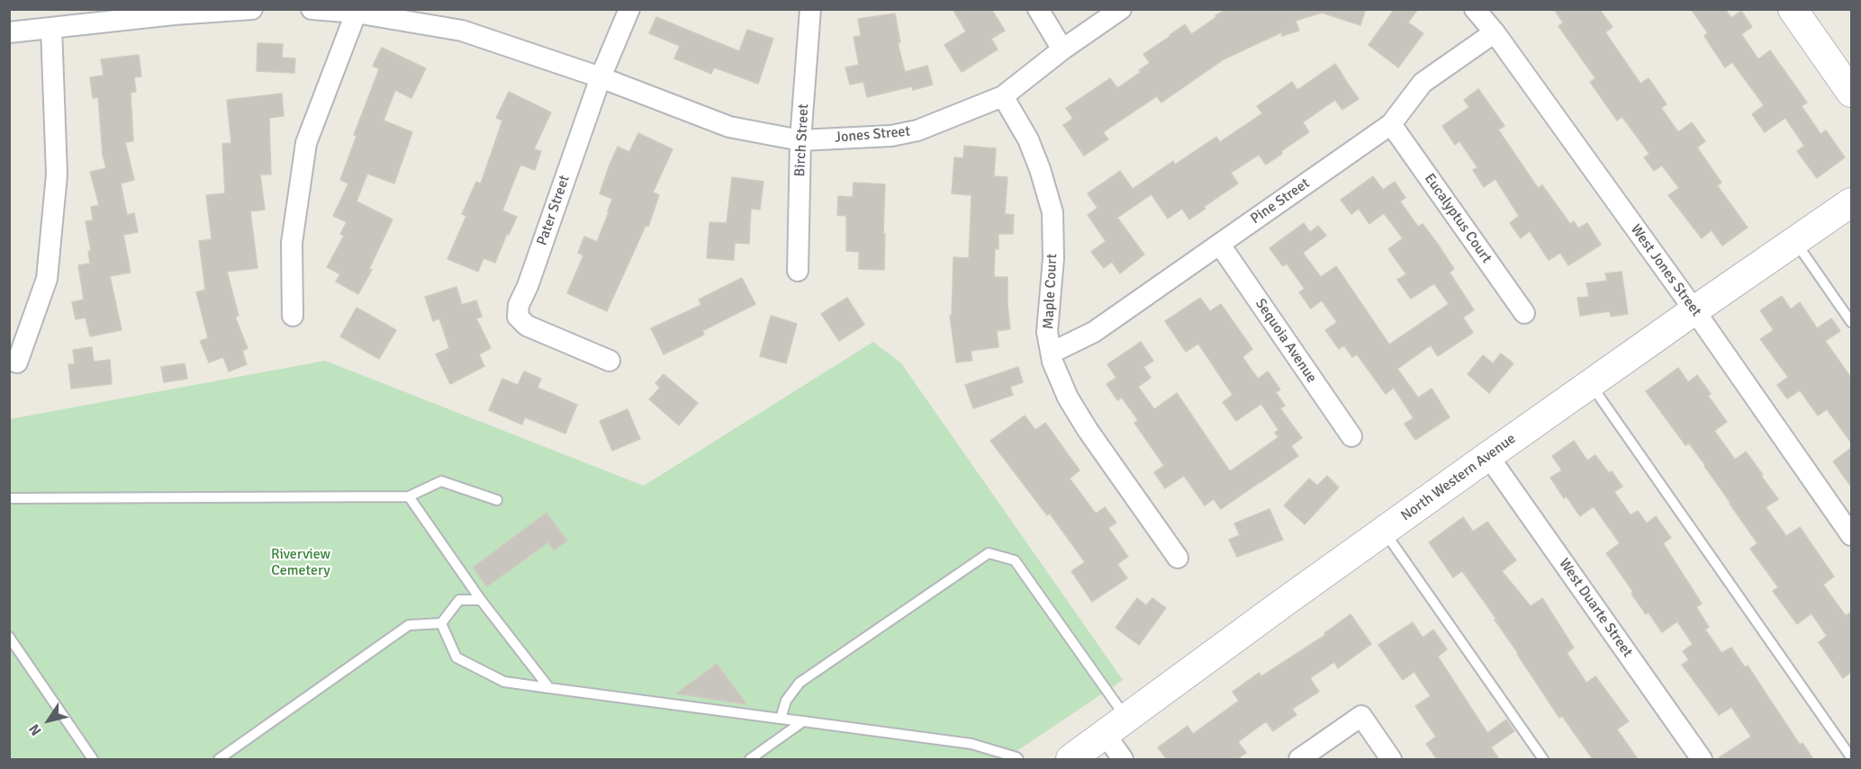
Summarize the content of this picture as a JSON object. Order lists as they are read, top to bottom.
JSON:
{
  "streets": {
    "main road": ["North Western Avenue"],
    "street": [
      "Jones Street",
      "Birch Street",
      "Pine Street",
      "Pater Street",
      "Eucalyptus Court",
      "West Jones Street",
      "Maple Court",
      "Sequoia Avenue",
      "West Duarte Street"
    ]
  },
  "crossings": [
    ["Jones Street", "Birch Street"],
    ["Jones Street", "Pater Street"],
    ["Jones Street", "Maple Court"],
    ["Pine Street", "Eucalyptus Court"],
    ["Pine Street", "West Jones Street"],
    ["Pine Street", "Maple Court"],
    ["Pine Street", "Sequoia Avenue"],
    ["West Jones Street", "North Western Avenue"],
    ["North Western Avenue", "West Duarte Street"]
  ],
  "parks": ["Riverview Cemetery"],
  "north": "bottom left"
}
